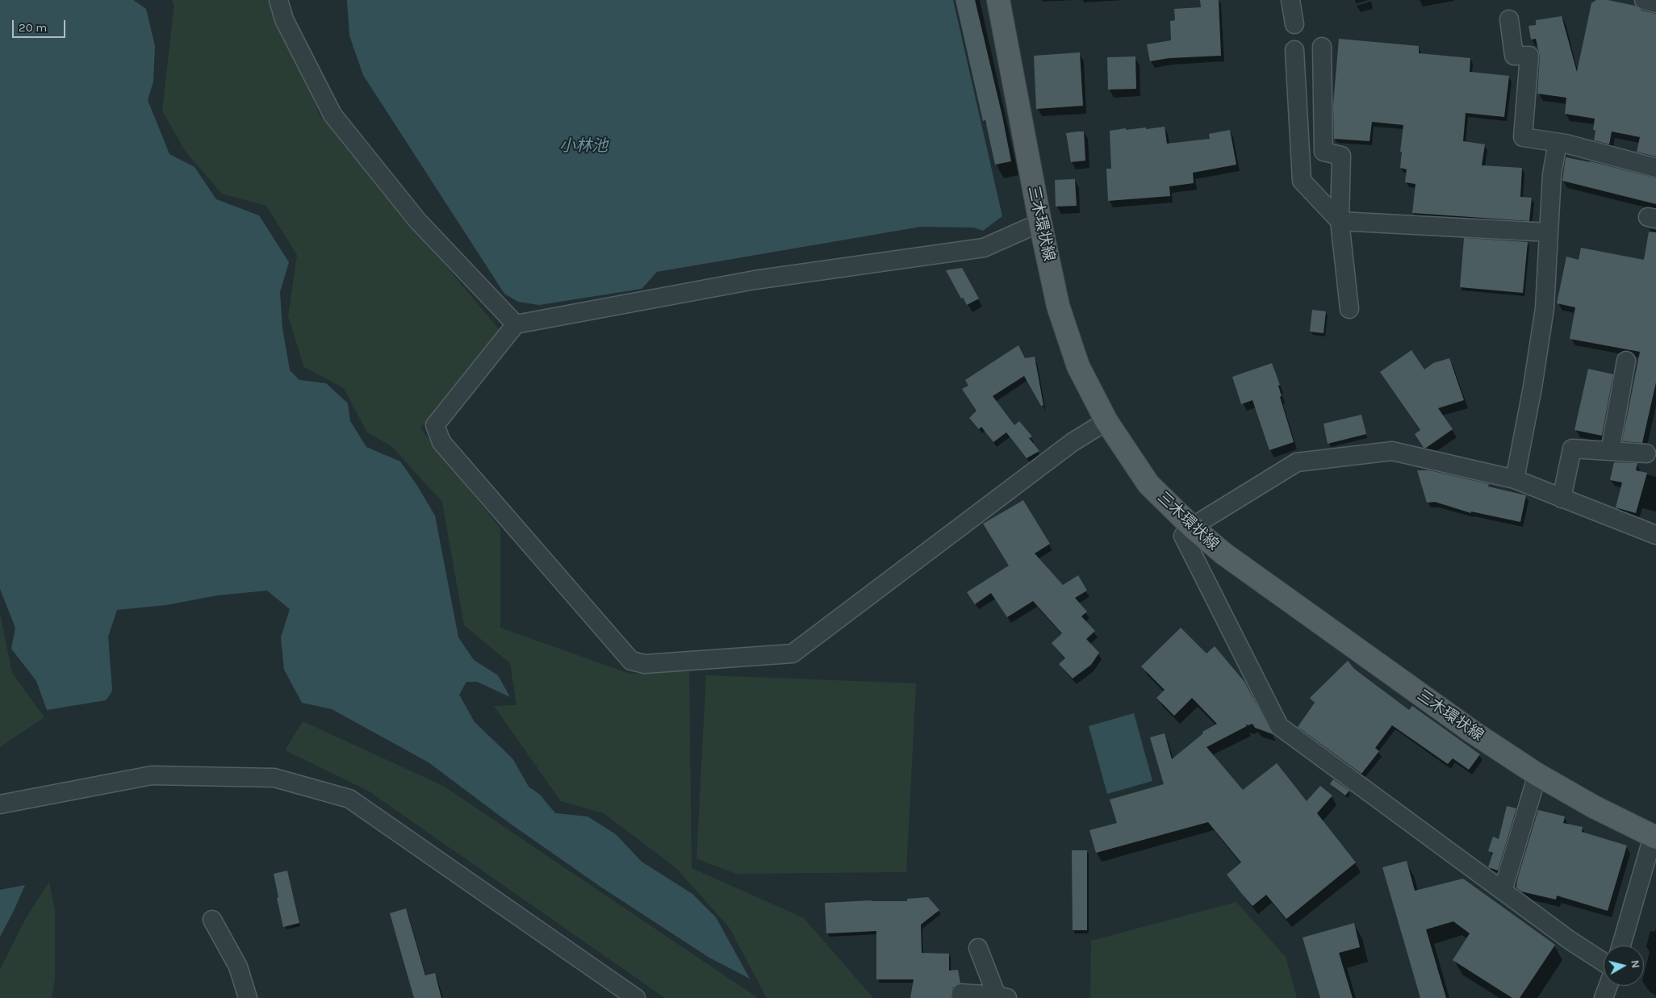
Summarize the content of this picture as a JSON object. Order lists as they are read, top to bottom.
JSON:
{
  "streets": {
    "main road": ["三木環状線"]
  },
  "water": ["小林池"],
  "scale_bar": "20 m",
  "north": "right"
}
